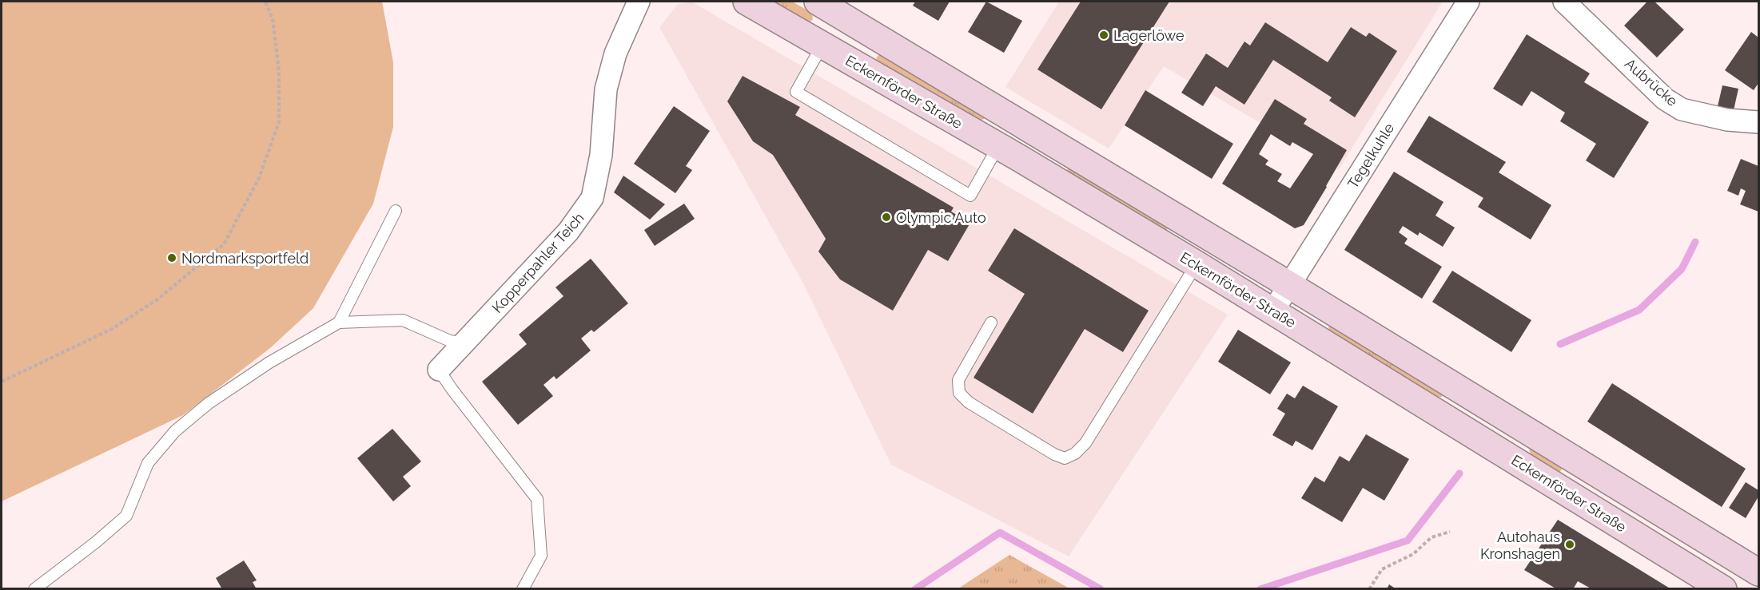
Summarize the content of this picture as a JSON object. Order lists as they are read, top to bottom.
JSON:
{
  "streets": {
    "main road": ["Eckernförder Straße"],
    "street": ["Aubrücke", "Tegelkuhle", "Kopperpahler Teich"]
  },
  "crossings": [
    ["Eckernförder Straße", "Tegelkuhle"]
  ],
  "places": [
    "Lagerlöwe",
    "Olympic Auto",
    "Nordmarksportfeld",
    "Autohaus Kronshagen"
  ]
}
